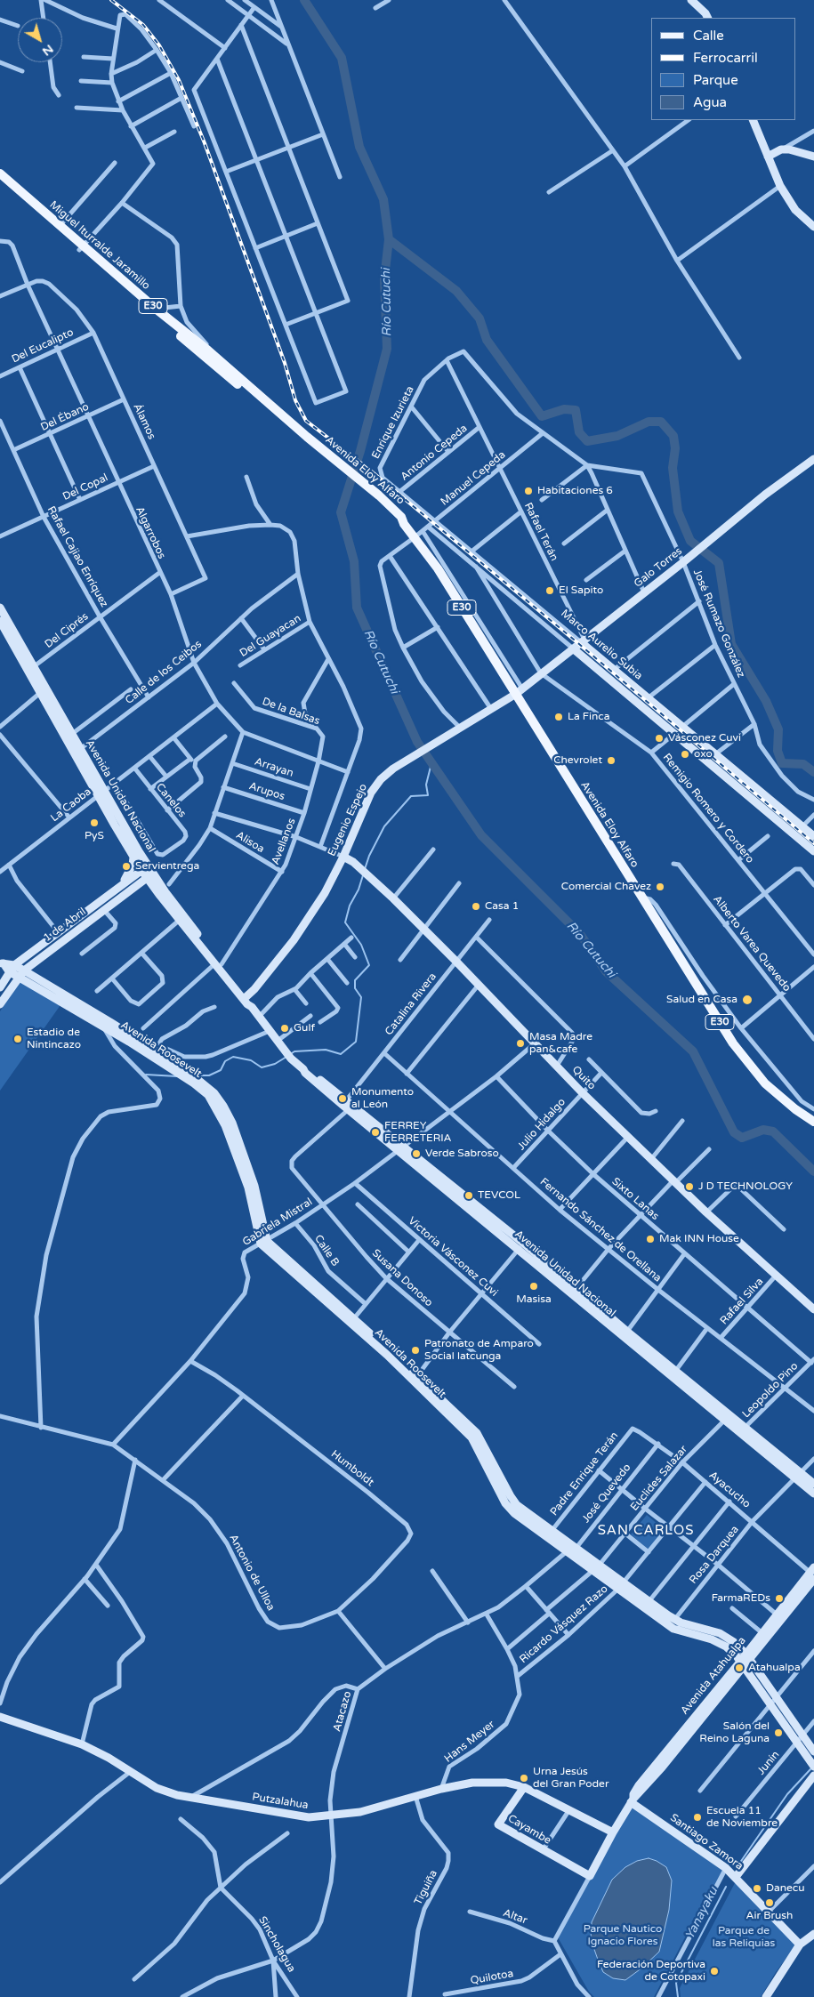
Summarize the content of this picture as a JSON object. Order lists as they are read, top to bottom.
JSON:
{
  "streets": {
    "main road": ["Miguel Iturralde Jaramillo", "E30", "Avenida Eloy Alfaro"],
    "street": [
      "Del Eucalipto",
      "Del Ébano",
      "Álamos",
      "Enrique Izurieta",
      "Antonio Cepeda",
      "Manuel Cepeda",
      "Del Copal",
      "Rafael Terán",
      "Algarrobos",
      "Rafael Cajiao Enríquez",
      "Galo Torres",
      "José Rumazo González",
      "Del Ciprés",
      "Del Guayacan",
      "Marco Aurelio Subia",
      "Calle de los Ceibos",
      "De la Balsas",
      "Arrayan",
      "Arupos",
      "Avenida Unidad Nacional",
      "Canelos",
      "La Caoba",
      "Remigio Romero y Cordero",
      "Eugenio Espejo",
      "Avellanos",
      "Alisoa",
      "1 de Abril",
      "Alberto Varea Quevedo",
      "Catalina Rivera",
      "Avenida Roosevelt",
      "Quito",
      "Julio Hidalgo",
      "Sixto Lanas",
      "Gabriela Mistral",
      "Fernando Sánchez de Orellana",
      "Calle B",
      "Victoria Vásconez Cuvi",
      "Susana Donoso",
      "Rafael Silva",
      "Leopoldo Pino",
      "Humboldt",
      "Padre Enrique Terán",
      "Euclides Salazar",
      "Ayacucho",
      "José Quevedo",
      "Rosa Darquea",
      "Antonio de Ulloa",
      "Ricardo Vásquez Razo",
      "Avenida Atahualpa",
      "Atacazo",
      "Hans Meyer",
      "Junín",
      "Putzalahua",
      "Cayambe",
      "Santiago Zamora",
      "Tiguiña",
      "Altar",
      "Sincholagua",
      "Quilotoa"
    ]
  },
  "crossings": [
    ["Miguel Iturralde Jaramillo", "Avenida Eloy Alfaro"],
    ["Del Eucalipto", "Álamos"],
    ["Del Eucalipto", "Algarrobos"],
    ["Del Ébano", "Álamos"],
    ["Del Ébano", "Algarrobos"],
    ["Del Ébano", "Rafael Cajiao Enríquez"],
    ["Álamos", "Del Copal"],
    ["Álamos", "Algarrobos"],
    ["Enrique Izurieta", "Rafael Terán"],
    ["Enrique Izurieta", "José Rumazo González"],
    ["Enrique Izurieta", "Marco Aurelio Subia"],
    ["Antonio Cepeda", "Rafael Terán"],
    ["Antonio Cepeda", "Marco Aurelio Subia"],
    ["Avenida Eloy Alfaro", "Manuel Cepeda"],
    ["Avenida Eloy Alfaro", "Galo Torres"],
    ["Avenida Eloy Alfaro", "Eugenio Espejo"],
    ["Manuel Cepeda", "Rafael Terán"],
    ["Manuel Cepeda", "José Rumazo González"],
    ["Manuel Cepeda", "Marco Aurelio Subia"],
    ["Del Copal", "Algarrobos"],
    ["Del Copal", "Rafael Cajiao Enríquez"],
    ["Rafael Terán", "Galo Torres"],
    ["Rafael Terán", "Marco Aurelio Subia"],
    ["Algarrobos", "Del Ciprés"],
    ["Algarrobos", "Calle de los Ceibos"],
    ["Algarrobos", "La Caoba"],
    ["Algarrobos", "Avellanos"],
    ["Rafael Cajiao Enríquez", "Del Ciprés"],
    ["Rafael Cajiao Enríquez", "Calle de los Ceibos"],
    ["Galo Torres", "José Rumazo González"],
    ["Galo Torres", "Marco Aurelio Subia"],
    ["Galo Torres", "Remigio Romero y Cordero"],
    ["Galo Torres", "Eugenio Espejo"],
    ["Del Ciprés", "Avenida Unidad Nacional"],
    ["Marco Aurelio Subia", "Remigio Romero y Cordero"],
    ["Calle de los Ceibos", "Avenida Unidad Nacional"],
    ["De la Balsas", "Avellanos"],
    ["Arrayan", "Avellanos"],
    ["Arupos", "Avellanos"],
    ["Avenida Unidad Nacional", "La Caoba"],
    ["Avenida Unidad Nacional", "Eugenio Espejo"],
    ["Avenida Unidad Nacional", "Avellanos"],
    ["Avenida Unidad Nacional", "1 de Abril"],
    ["Avenida Unidad Nacional", "Catalina Rivera"],
    ["Avenida Unidad Nacional", "Gabriela Mistral"],
    ["Avenida Unidad Nacional", "Susana Donoso"],
    ["Avenida Unidad Nacional", "Rafael Silva"],
    ["Avenida Unidad Nacional", "Leopoldo Pino"],
    ["Avenida Unidad Nacional", "Euclides Salazar"],
    ["Avenida Unidad Nacional", "Rosa Darquea"],
    ["Canelos", "La Caoba"],
    ["Eugenio Espejo", "Quito"],
    ["Avellanos", "Alisoa"],
    ["1 de Abril", "Avenida Roosevelt"],
    ["Catalina Rivera", "Quito"],
    ["Catalina Rivera", "Fernando Sánchez de Orellana"],
    ["Avenida Roosevelt", "Gabriela Mistral"],
    ["Avenida Roosevelt", "Padre Enrique Terán"],
    ["Avenida Roosevelt", "Euclides Salazar"],
    ["Avenida Roosevelt", "José Quevedo"],
    ["Avenida Roosevelt", "Rosa Darquea"],
    ["Avenida Roosevelt", "Ricardo Vásquez Razo"],
    ["Avenida Roosevelt", "Avenida Atahualpa"],
    ["Avenida Roosevelt", "Atacazo"],
    ["Avenida Roosevelt", "Junín"],
    ["Quito", "Julio Hidalgo"],
    ["Quito", "Gabriela Mistral"],
    ["Quito", "Rafael Silva"],
    ["Julio Hidalgo", "Sixto Lanas"],
    ["Julio Hidalgo", "Fernando Sánchez de Orellana"],
    ["Sixto Lanas", "Gabriela Mistral"],
    ["Sixto Lanas", "Rafael Silva"],
    ["Sixto Lanas", "Leopoldo Pino"],
    ["Gabriela Mistral", "Fernando Sánchez de Orellana"],
    ["Gabriela Mistral", "Calle B"],
    ["Gabriela Mistral", "Victoria Vásconez Cuvi"],
    ["Gabriela Mistral", "Susana Donoso"],
    ["Gabriela Mistral", "Humboldt"],
    ["Gabriela Mistral", "Antonio de Ulloa"],
    ["Fernando Sánchez de Orellana", "Rafael Silva"],
    ["Fernando Sánchez de Orellana", "Leopoldo Pino"],
    ["Humboldt", "Antonio de Ulloa"],
    ["Padre Enrique Terán", "Ayacucho"],
    ["Euclides Salazar", "Ayacucho"],
    ["Euclides Salazar", "Hans Meyer"],
    ["Ayacucho", "José Quevedo"],
    ["Ayacucho", "Rosa Darquea"],
    ["Ayacucho", "Ricardo Vásquez Razo"],
    ["Ayacucho", "Avenida Atahualpa"],
    ["José Quevedo", "Atacazo"],
    ["Ricardo Vásquez Razo", "Hans Meyer"],
    ["Avenida Atahualpa", "Putzalahua"],
    ["Avenida Atahualpa", "Cayambe"],
    ["Avenida Atahualpa", "Santiago Zamora"],
    ["Avenida Atahualpa", "Altar"],
    ["Atacazo", "Hans Meyer"],
    ["Atacazo", "Putzalahua"],
    ["Atacazo", "Sincholagua"],
    ["Hans Meyer", "Putzalahua"],
    ["Putzalahua", "Cayambe"],
    ["Putzalahua", "Tiguiña"]
  ],
  "districts": ["SAN CARLOS"],
  "water": ["Río Cutuchi", "Yanayaku"],
  "parks": ["Parque Nautico Ignacio Flores", "Parque de las Reliquias"],
  "places": [
    "Habitaciones 6",
    "El Sapito",
    "La Finca",
    "Vásconez Cuvi",
    "oxo",
    "Chevrolet",
    "PyS",
    "Servientrega",
    "Comercial Chavez",
    "Casa 1",
    "Salud en Casa",
    "Gulf",
    "Estadio de Nintincazo",
    "Masa Madre pan&cafe",
    "Monumento al León",
    "FERREY FERRETERIA",
    "Verde Sabroso",
    "J D TECHNOLOGY",
    "TEVCOL",
    "Mak INN House",
    "Masisa",
    "Patronato de Amparo Social latcunga",
    "FarmaREDs",
    "Atahualpa",
    "Salón del Reino Laguna",
    "Urna Jesús del Gran Poder",
    "Escuela 11 de Noviembre",
    "Danecu",
    "Air Brush",
    "Federación Deportiva de Cotopaxi"
  ],
  "legend": [
    "Calle",
    "Ferrocarril",
    "Parque",
    "Agua"
  ],
  "north": "bottom right"
}
